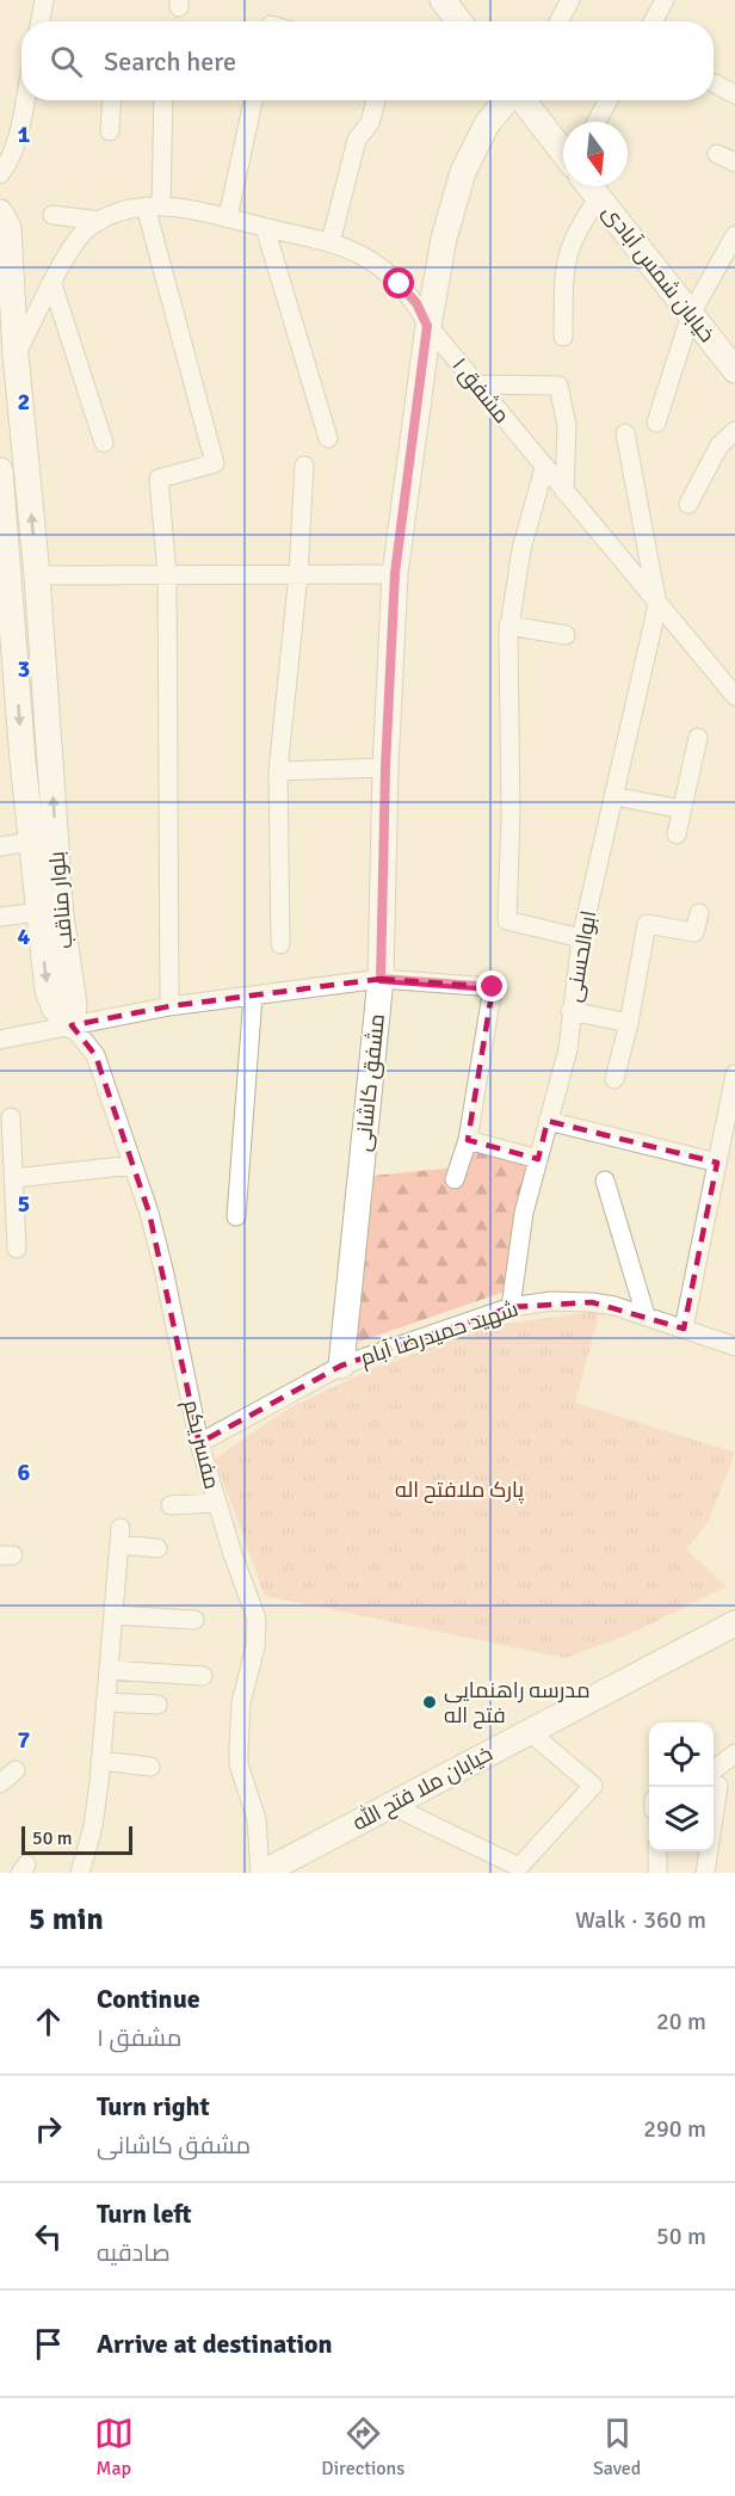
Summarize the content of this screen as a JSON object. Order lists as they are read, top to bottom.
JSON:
{
  "streets": {
    "street": [
      "خیابان شمس آبادی",
      "مشفق ۱",
      "بلوار مناقب",
      "ابوالحسنی",
      "مشفق کاشانی",
      "شهید حمیدرضا آبام",
      "مفسر یکم",
      "خیابان ملا فتح الله"
    ]
  },
  "crossings": [
    ["مشفق ۱", "بلوار مناقب"],
    ["مشفق ۱", "ابوالحسنی"],
    ["مشفق ۱", "مشفق کاشانی"],
    ["بلوار مناقب", "مفسر یکم"],
    ["ابوالحسنی", "شهید حمیدرضا آبام"],
    ["مشفق کاشانی", "شهید حمیدرضا آبام"],
    ["شهید حمیدرضا آبام", "مفسر یکم"],
    ["مفسر یکم", "خیابان ملا فتح الله"]
  ],
  "parks": ["پارک ملافتح اله"],
  "places": ["مدرسه راهنمایی فتح اله"],
  "scale_bar": "50 m",
  "north": "bottom",
  "page": {
    "search": "Search here",
    "scale": "50 m",
    "heading": ["5 min", "Walk · 360 m"],
    "list": [
      ["Continue", "مشفق ۱", "20 m"],
      ["Turn right", "مشفق کاشانی", "290 m"],
      ["Turn left", "صادقیه", "50 m"],
      "Arrive at destination"
    ],
    "nav": ["Map", "Directions", "Saved"]
  },
  "grid": {
    "rows": [
      "1",
      "2",
      "3",
      "4",
      "5",
      "6",
      "7"
    ]
  }
}
